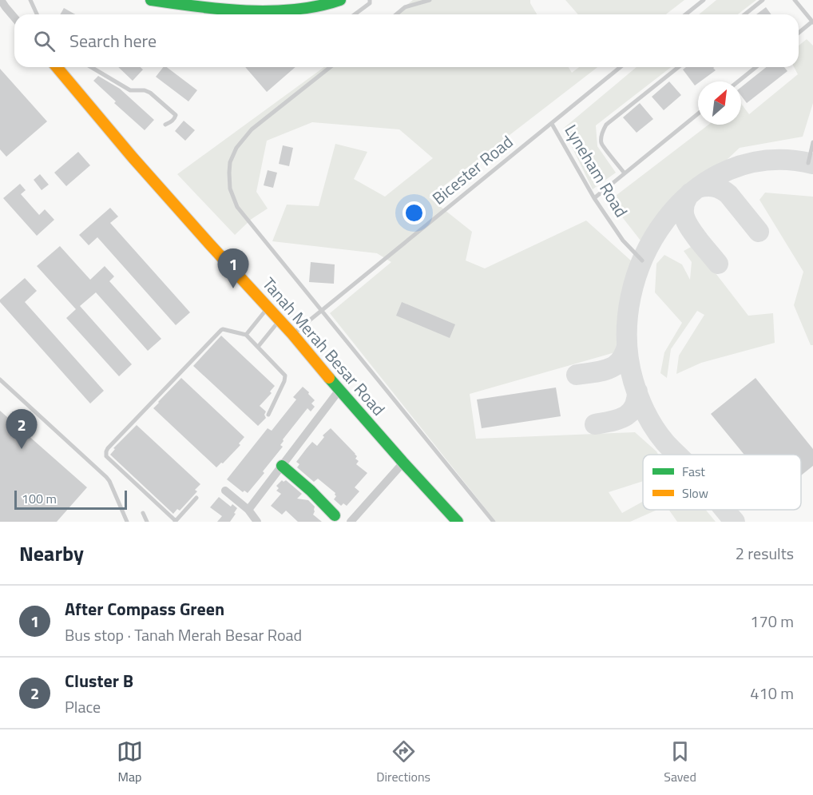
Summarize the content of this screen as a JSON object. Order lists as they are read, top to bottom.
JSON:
{
  "streets": {
    "street": ["Tanah Merah Besar Road"],
    "lane": ["Bicester Road", "Lyneham Road"]
  },
  "crossings": [
    ["Bicester Road", "Lyneham Road"],
    ["Bicester Road", "Tanah Merah Besar Road"]
  ],
  "legend": ["Fast", "Slow"],
  "scale_bar": "100 m",
  "north": "top right",
  "page": {
    "search": "Search here",
    "pins": ["1", "2"],
    "scale": "100 m",
    "heading": ["Nearby", "2 results"],
    "list": [
      {
        "mark": "1",
        "name": "After Compass Green",
        "note": "Bus stop · Tanah Merah Besar Road",
        "value": "170 m"
      },
      {
        "mark": "2",
        "name": "Cluster B",
        "note": "Place",
        "value": "410 m"
      }
    ],
    "nav": ["Map", "Directions", "Saved"]
  }
}
